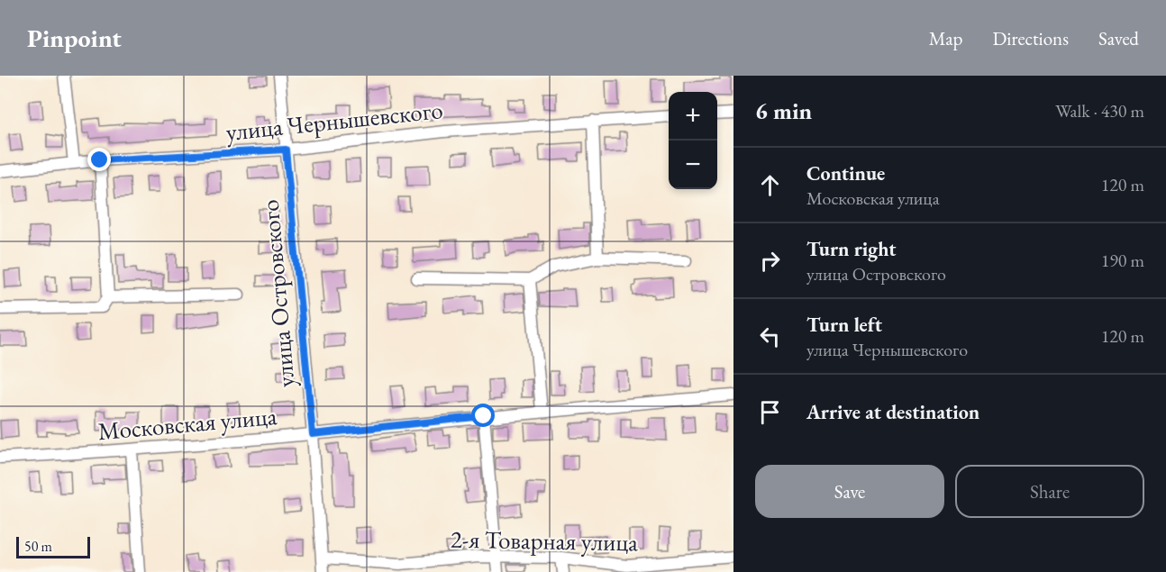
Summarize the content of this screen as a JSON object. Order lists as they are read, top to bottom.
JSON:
{
  "streets": {
    "street": [
      "улица Чернышевского",
      "улица Островского",
      "Московская улица",
      "2-я Товарная улица"
    ]
  },
  "crossings": [
    ["улица Чернышевского", "улица Островского"],
    ["улица Островского", "Московская улица"],
    ["улица Островского", "2-я Товарная улица"]
  ],
  "scale_bar": "50 m",
  "page": {
    "header": "Pinpoint",
    "nav": ["Map", "Directions", "Saved"],
    "heading": ["6 min", "Walk · 430 m"],
    "map_buttons": ["+", "−"],
    "list": [
      ["Continue", "Московская улица", "120 m"],
      ["Turn right", "улица Островского", "190 m"],
      ["Turn left", "улица Чернышевского", "120 m"],
      "Arrive at destination"
    ],
    "buttons": ["Save", "Share"],
    "scale": "50 m"
  }
}
